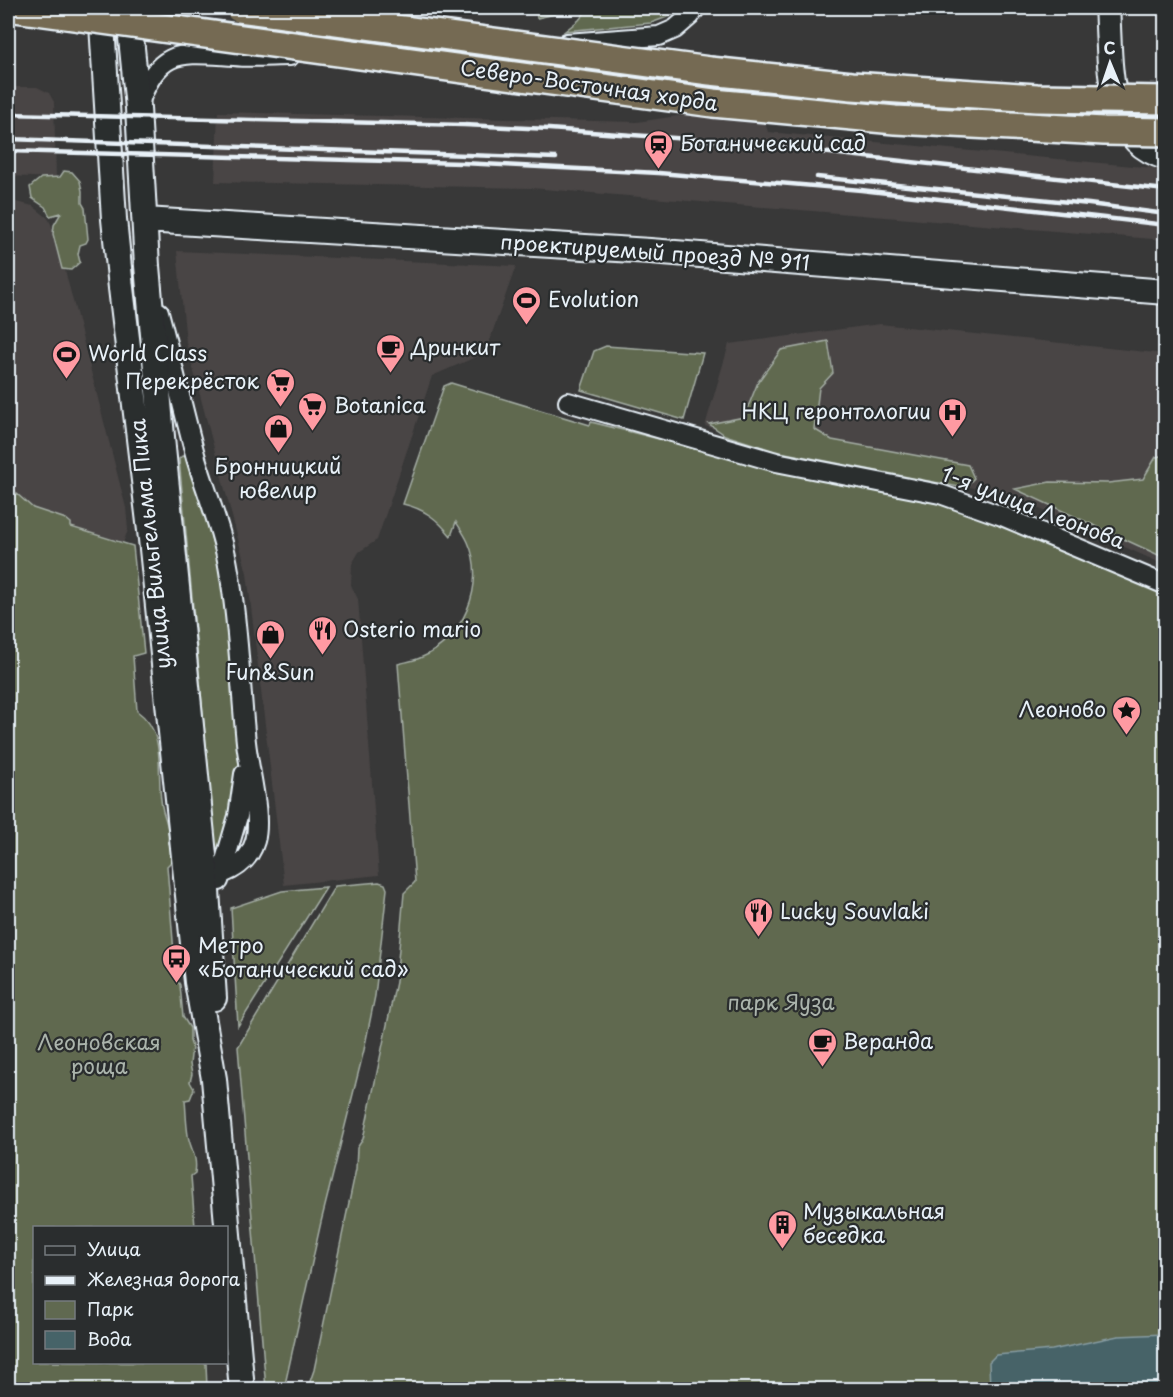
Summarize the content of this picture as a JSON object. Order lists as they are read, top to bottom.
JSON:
{
  "streets": {
    "main road": ["Северо-Восточная хорда", "проектируемый проезд № 911", "улица Вильгельма Пика"],
    "street": ["1-я улица Леонова"]
  },
  "crossings": [
    ["проектируемый проезд № 911", "улица Вильгельма Пика"]
  ],
  "parks": ["парк Яуза", "Леоновская роща"],
  "places": {
    "station": ["Ботанический сад"],
    "sports": ["Evolution", "World Class"],
    "cafe": ["Дринкит", "Веранда"],
    "supermarket": ["Перекрёсток", "Botanica"],
    "hospital": ["НКЦ геронтологии"],
    "shop": ["Бронницкий ювелир", "Fun&Sun"],
    "restaurant": ["Osterio mario", "Lucky Souvlaki"],
    "place": ["Леоново"],
    "bus stop": ["Метро «Ботанический сад»"],
    "building": ["Музыкальная беседка"]
  },
  "legend": [
    "Улица",
    "Железная дорога",
    "Парк",
    "Вода"
  ],
  "north": "top"
}
